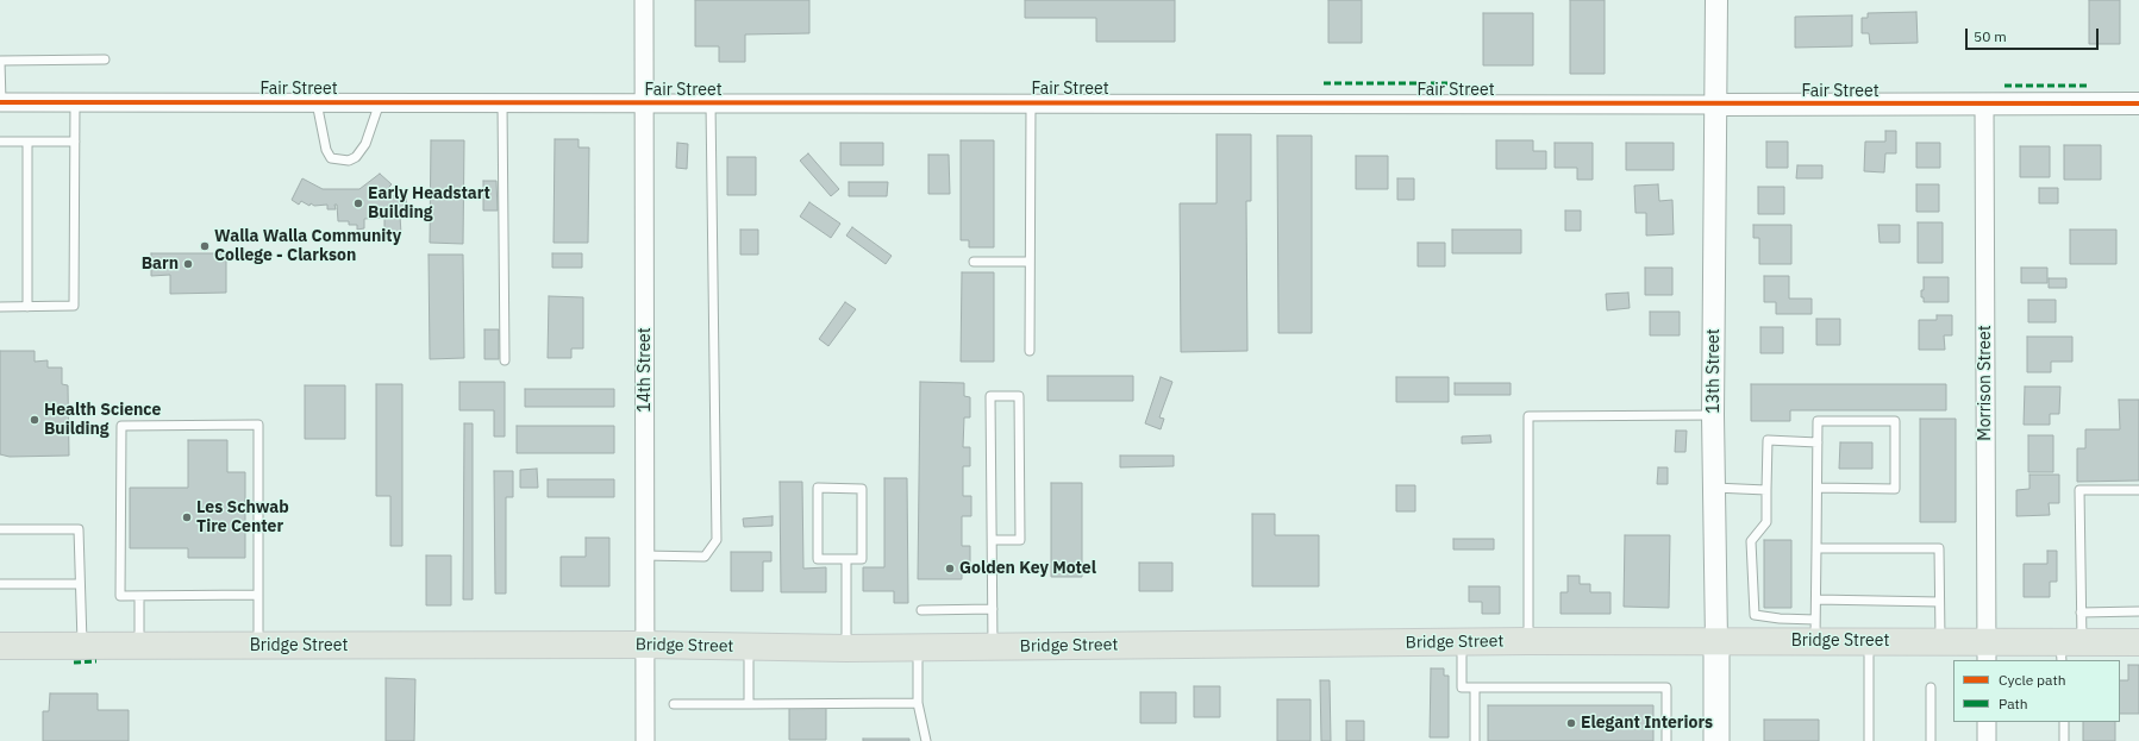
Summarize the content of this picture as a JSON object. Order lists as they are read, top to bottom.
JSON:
{
  "streets": {
    "highway": ["Bridge Street"],
    "main road": ["13th Street"],
    "street": ["Fair Street", "14th Street", "Morrison Street"]
  },
  "crossings": [
    ["Fair Street", "14th Street"],
    ["Fair Street", "13th Street"],
    ["Fair Street", "Morrison Street"],
    ["14th Street", "Bridge Street"],
    ["13th Street", "Bridge Street"],
    ["Morrison Street", "Bridge Street"]
  ],
  "places": [
    "Early Headstart Building",
    "Walla Walla Community College - Clarkson",
    "Barn",
    "Health Science Building",
    "Les Schwab Tire Center",
    "Golden Key Motel",
    "Elegant Interiors"
  ],
  "legend": ["Cycle path", "Path"],
  "scale_bar": "50 m"
}
